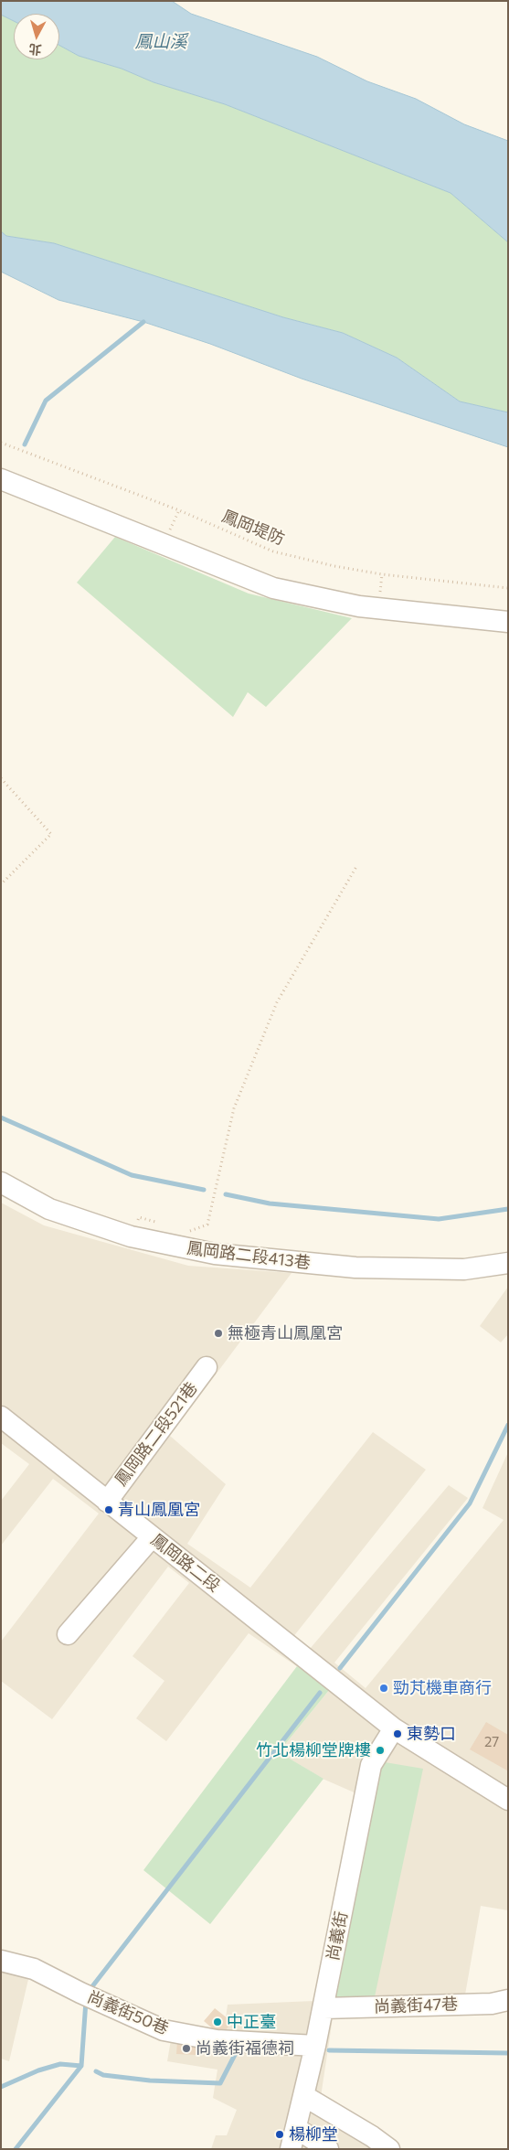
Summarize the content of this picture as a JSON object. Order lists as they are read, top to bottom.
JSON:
{
  "streets": {
    "street": [
      "鳳岡路二段413巷",
      "鳳岡路二段521巷",
      "鳳岡路二段",
      "尚義街",
      "尚義街47巷",
      "尚義街50巷"
    ],
    "path": ["鳳岡堤防"]
  },
  "crossings": [
    ["鳳岡路二段521巷", "鳳岡路二段"],
    ["鳳岡路二段", "尚義街"],
    ["尚義街", "尚義街47巷"],
    ["尚義街", "尚義街50巷"]
  ],
  "water": ["鳳山溪"],
  "places": [
    "無極青山鳳凰宮",
    "青山鳳凰宮",
    "勁芃機車商行",
    "東勢口",
    "竹北楊柳堂牌樓",
    "中正臺",
    "尚義街福德祠",
    "楊柳堂"
  ],
  "house_numbers": ["27"],
  "north": "bottom"
}
